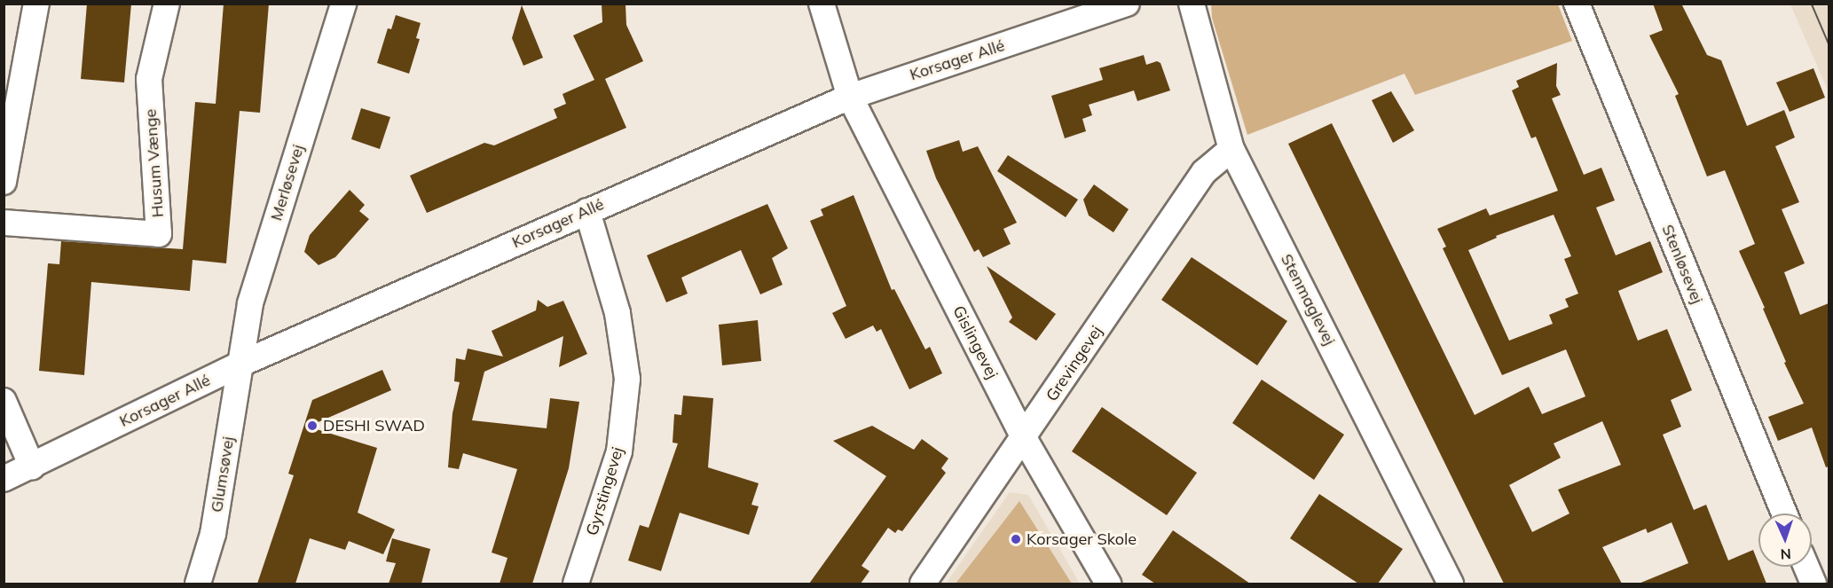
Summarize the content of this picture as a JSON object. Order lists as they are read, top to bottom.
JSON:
{
  "streets": {
    "street": [
      "Korsager Allé",
      "Husum Vænge",
      "Merløsevej",
      "Stenløsevej",
      "Stenmaglevej",
      "Gislingevej",
      "Grevingevej",
      "Glumsøvej",
      "Gyrstingevej"
    ]
  },
  "crossings": [
    ["Korsager Allé", "Merløsevej"],
    ["Korsager Allé", "Gislingevej"],
    ["Korsager Allé", "Glumsøvej"],
    ["Korsager Allé", "Gyrstingevej"],
    ["Merløsevej", "Glumsøvej"],
    ["Stenmaglevej", "Grevingevej"],
    ["Gislingevej", "Grevingevej"]
  ],
  "places": ["DESHI SWAD", "Korsager Skole"],
  "north": "bottom"
}
